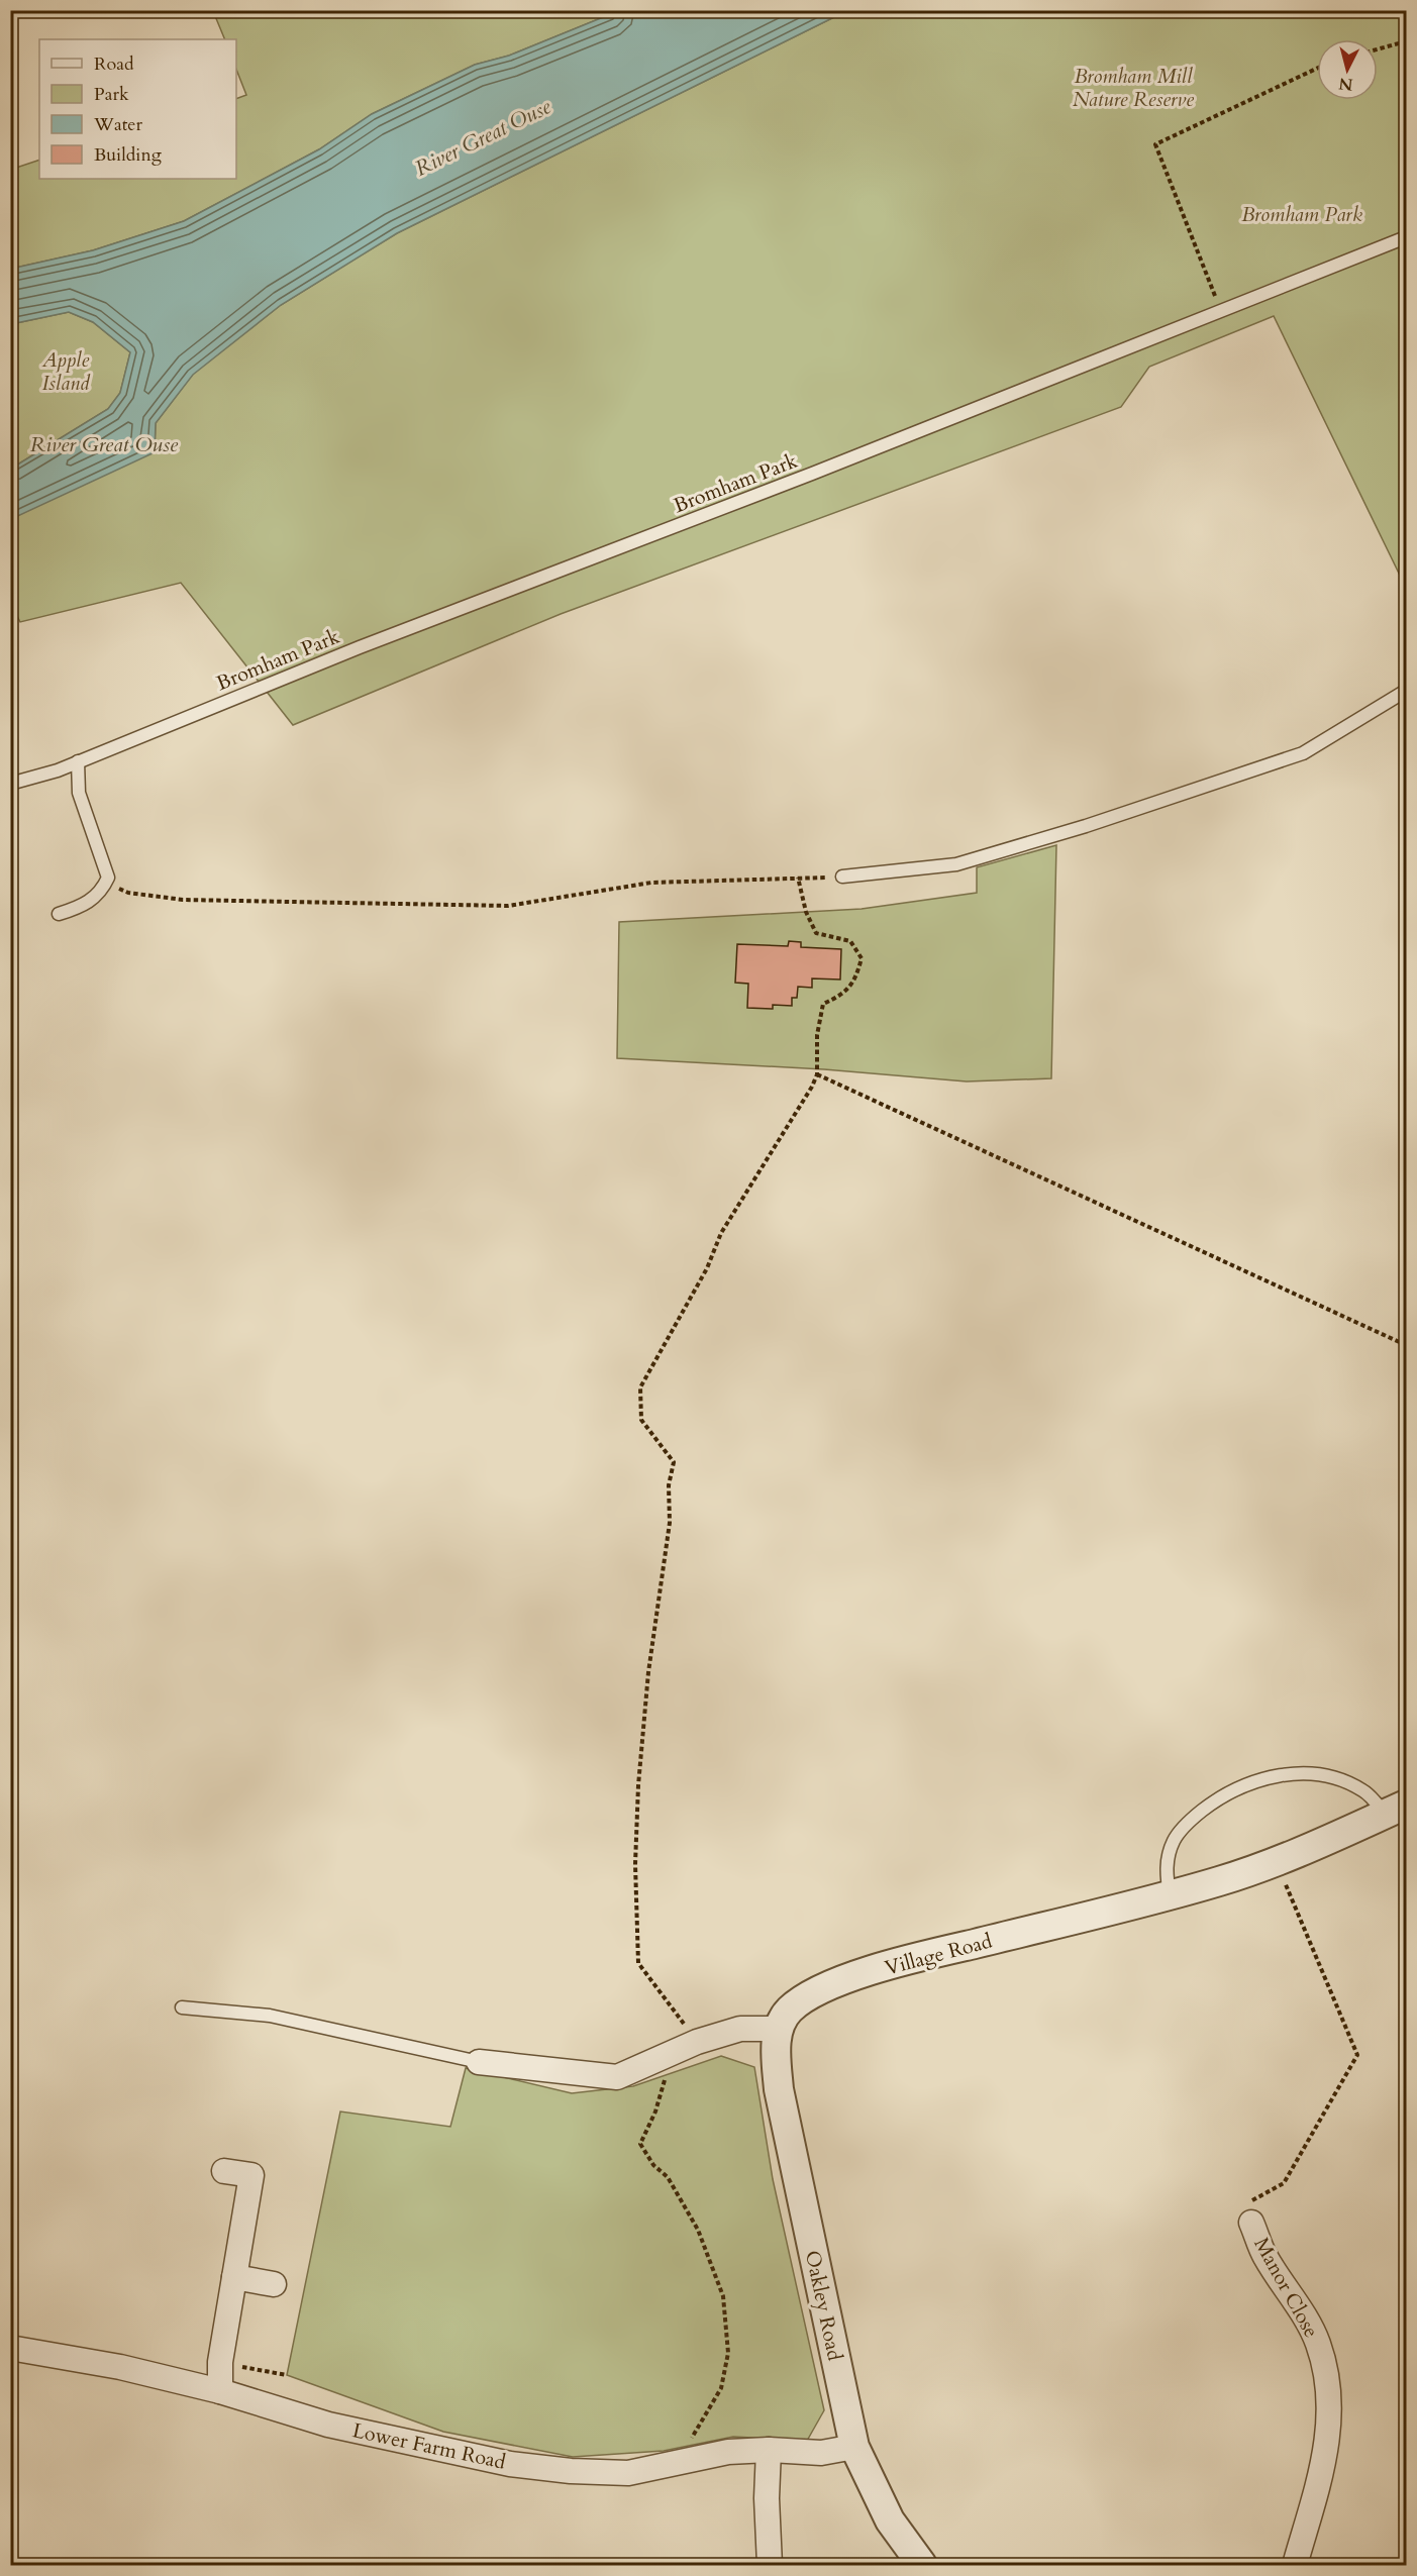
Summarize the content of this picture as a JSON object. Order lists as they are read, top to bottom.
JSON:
{
  "streets": {
    "street": [
      "Village Road",
      "Manor Close",
      "Oakley Road",
      "Lower Farm Road"
    ],
    "lane": ["Bromham Park"]
  },
  "crossings": [
    ["Village Road", "Oakley Road"],
    ["Oakley Road", "Lower Farm Road"]
  ],
  "water": ["River Great Ouse"],
  "parks": ["Bromham Mill Nature Reserve", "Bromham Park", "Apple Island"],
  "legend": [
    "Road",
    "Park",
    "Water",
    "Building"
  ],
  "north": "bottom"
}
